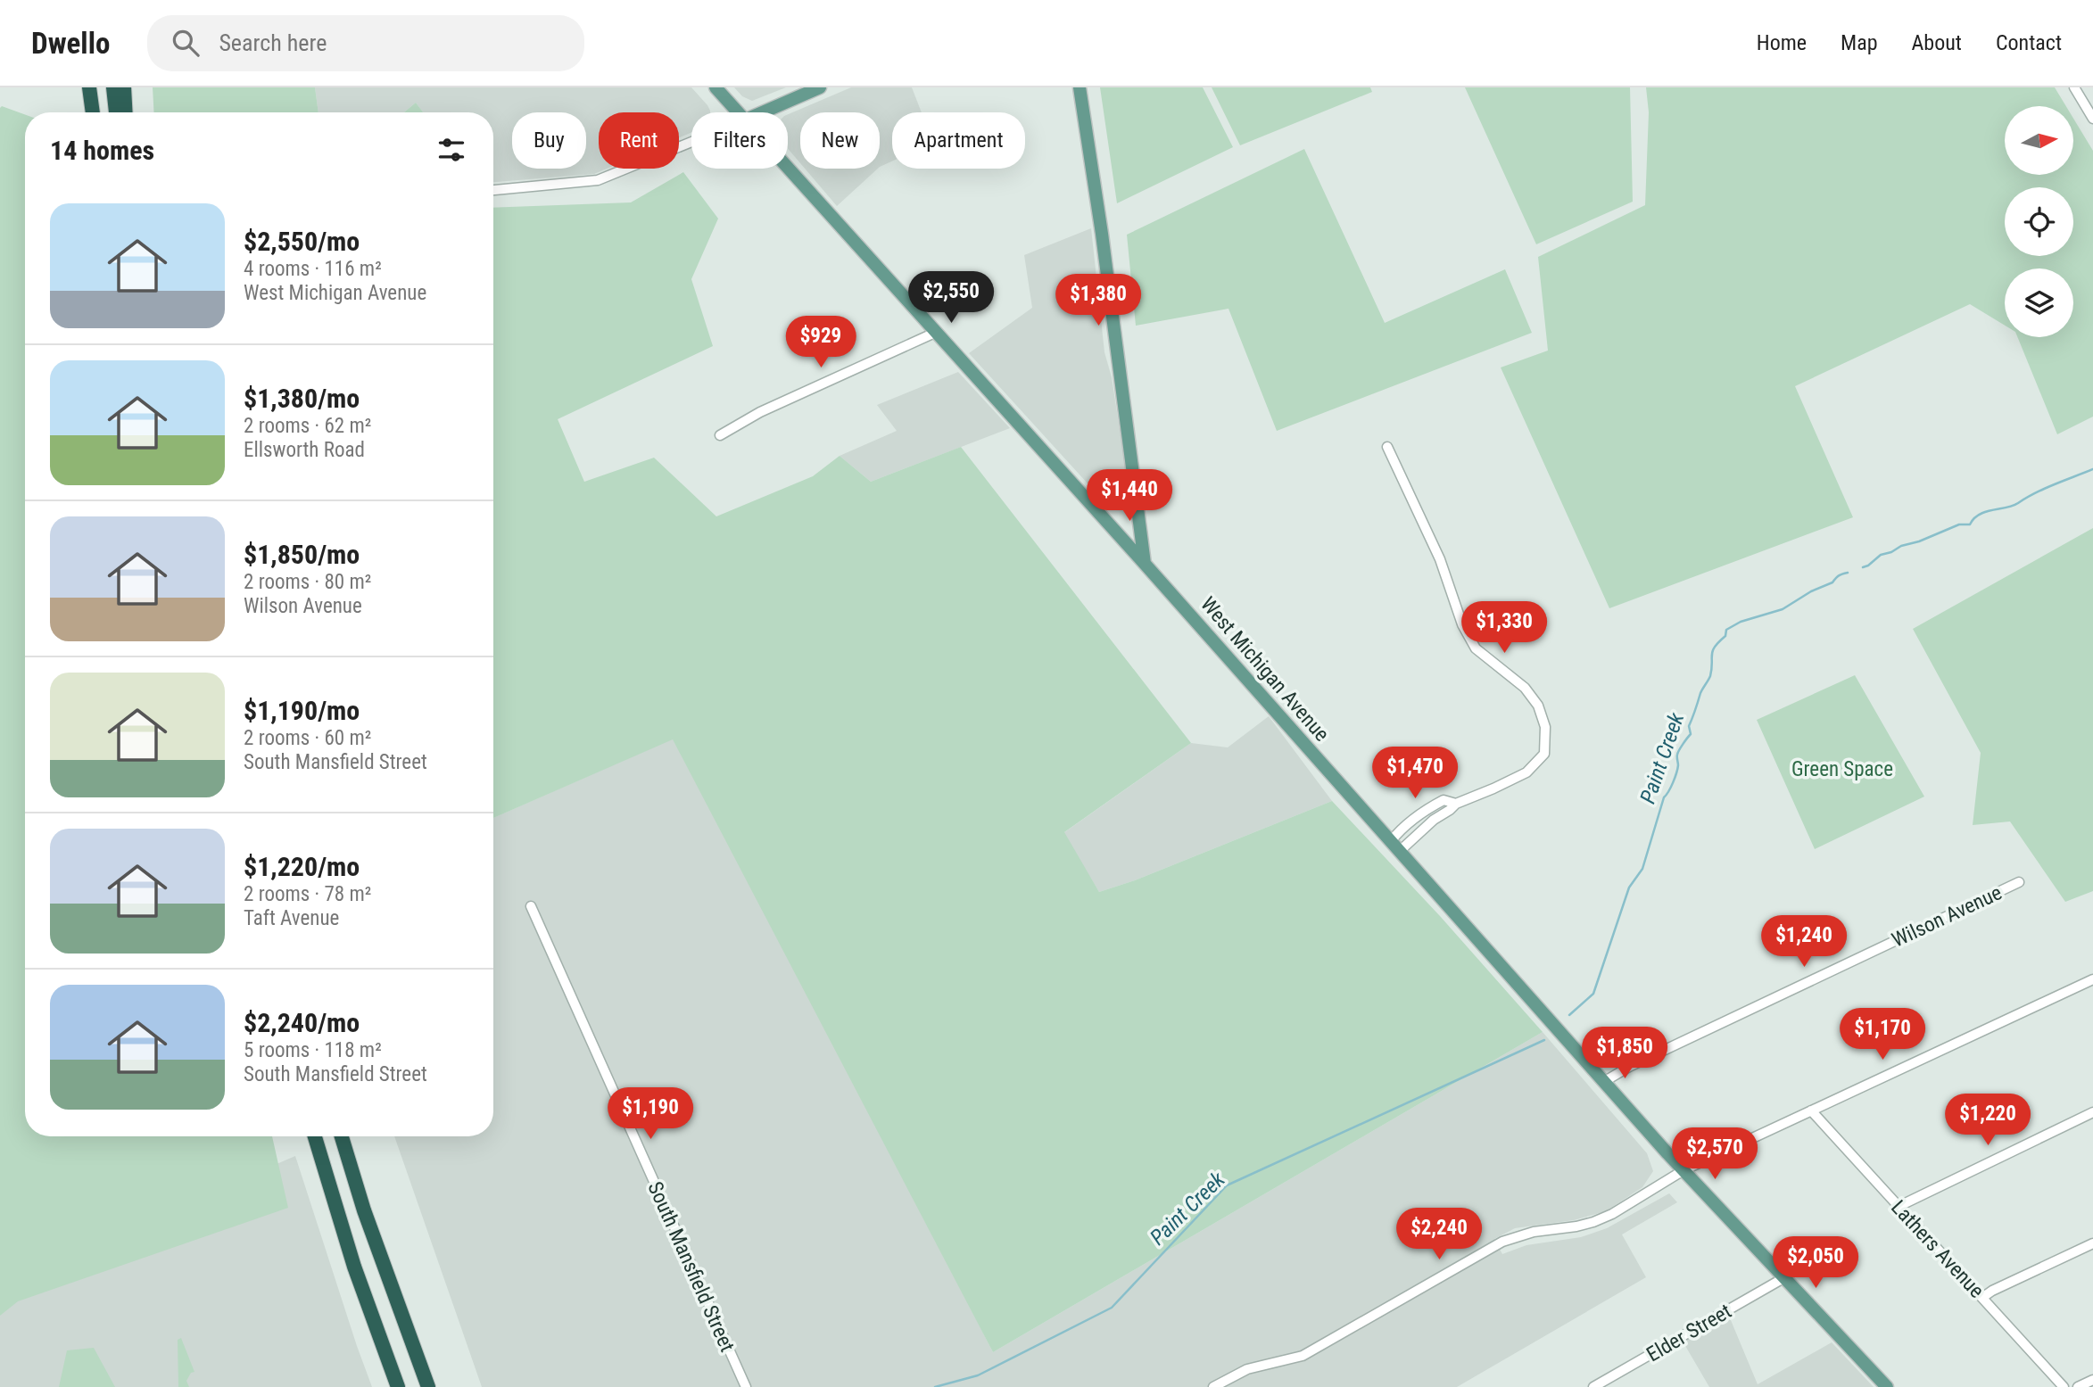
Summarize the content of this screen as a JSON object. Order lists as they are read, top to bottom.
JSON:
{
  "streets": {
    "main road": ["West Michigan Avenue"],
    "street": [
      "Wilson Avenue",
      "Lathers Avenue",
      "South Mansfield Street",
      "Elder Street"
    ]
  },
  "crossings": [
    ["West Michigan Avenue", "Wilson Avenue"],
    ["West Michigan Avenue", "Elder Street"]
  ],
  "water": ["Paint Creek"],
  "parks": ["Green Space"],
  "north": "right",
  "page": {
    "header": "Dwello",
    "search": "Search here",
    "nav": [
      "Home",
      "Map",
      "About",
      "Contact"
    ],
    "chip": [
      "Buy",
      "Rent",
      "Filters",
      "New",
      "Apartment"
    ],
    "heading": "14 homes",
    "list": [
      {
        "name": "$2,550/mo",
        "note": "4 rooms · 116 m² · West Michigan Avenue"
      },
      {
        "name": "$1,380/mo",
        "note": "2 rooms · 62 m² · Ellsworth Road"
      },
      {
        "name": "$1,850/mo",
        "note": "2 rooms · 80 m² · Wilson Avenue"
      },
      {
        "name": "$1,190/mo",
        "note": "2 rooms · 60 m² · South Mansfield Street"
      },
      {
        "name": "$1,220/mo",
        "note": "2 rooms · 78 m² · Taft Avenue"
      },
      {
        "name": "$2,240/mo",
        "note": "5 rooms · 118 m² · South Mansfield Street"
      }
    ],
    "price": [
      "$2,550",
      "$1,380",
      "$929",
      "$1,440",
      "$1,330",
      "$1,470",
      "$1,240",
      "$1,170",
      "$1,850",
      "$1,190",
      "$1,220",
      "$2,570",
      "$2,240",
      "$2,050"
    ]
  }
}
